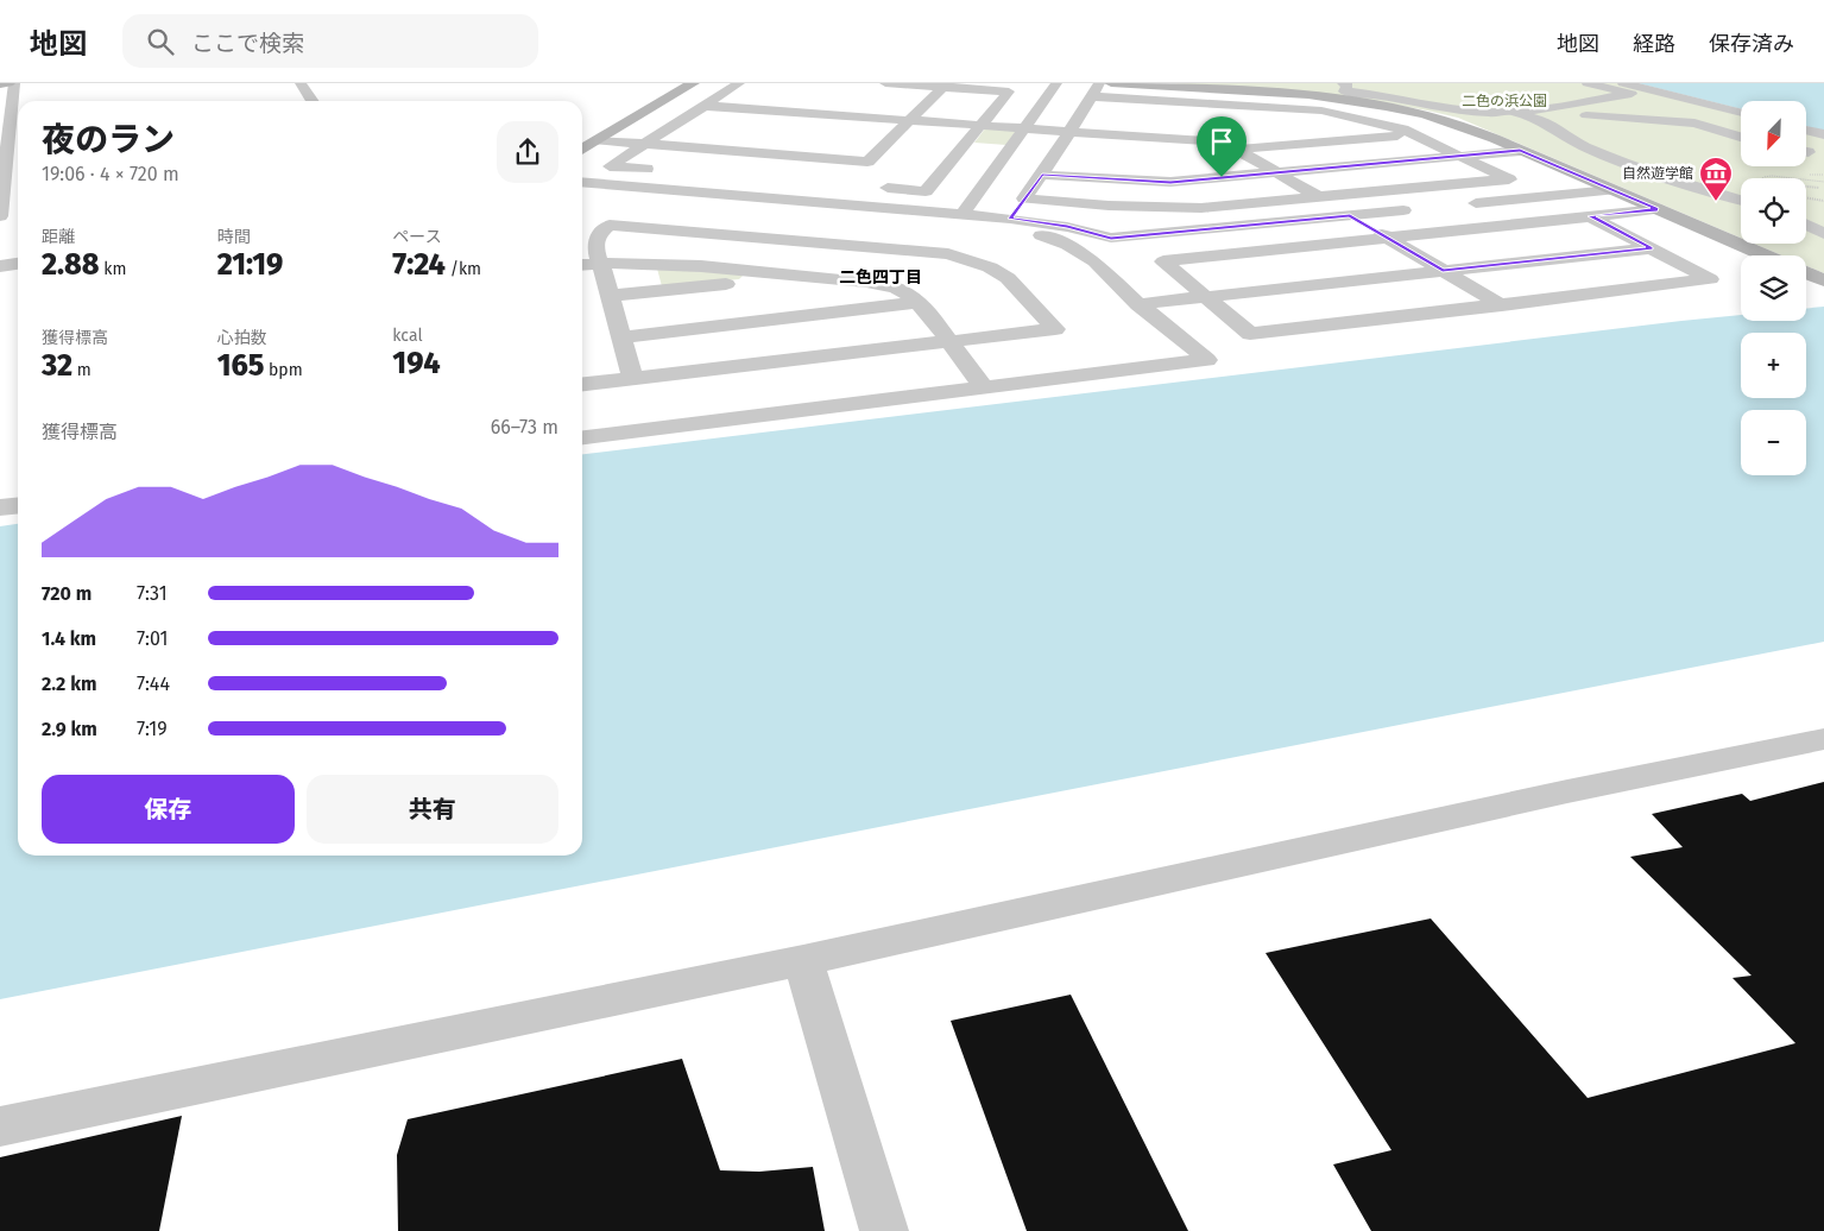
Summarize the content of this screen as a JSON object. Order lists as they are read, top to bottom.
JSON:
{
  "districts": ["二色四丁目"],
  "parks": ["二色の浜公園"],
  "places": {
    "museum": ["自然遊学館"]
  },
  "north": "bottom left",
  "page": {
    "header": "地図",
    "search": "ここで検索",
    "nav": ["地図", "経路", "保存済み"],
    "map_buttons": ["+", "−"],
    "heading": ["夜のラン", "19:06 · 4 × 720 m"],
    "stats": [
      ["距離", "2.88 km"],
      ["時間", "21:19"],
      ["ペース", "7:24 /km"],
      ["獲得標高", "32 m"],
      ["心拍数", "165 bpm"],
      ["kcal", "194"]
    ],
    "chart": ["獲得標高", "66–73 m"],
    "list": [
      {
        "name": "720 m",
        "note": "7:31"
      },
      {
        "name": "1.4 km",
        "note": "7:01"
      },
      {
        "name": "2.2 km",
        "note": "7:44"
      },
      {
        "name": "2.9 km",
        "note": "7:19"
      }
    ],
    "buttons": ["保存", "共有"]
  }
}
